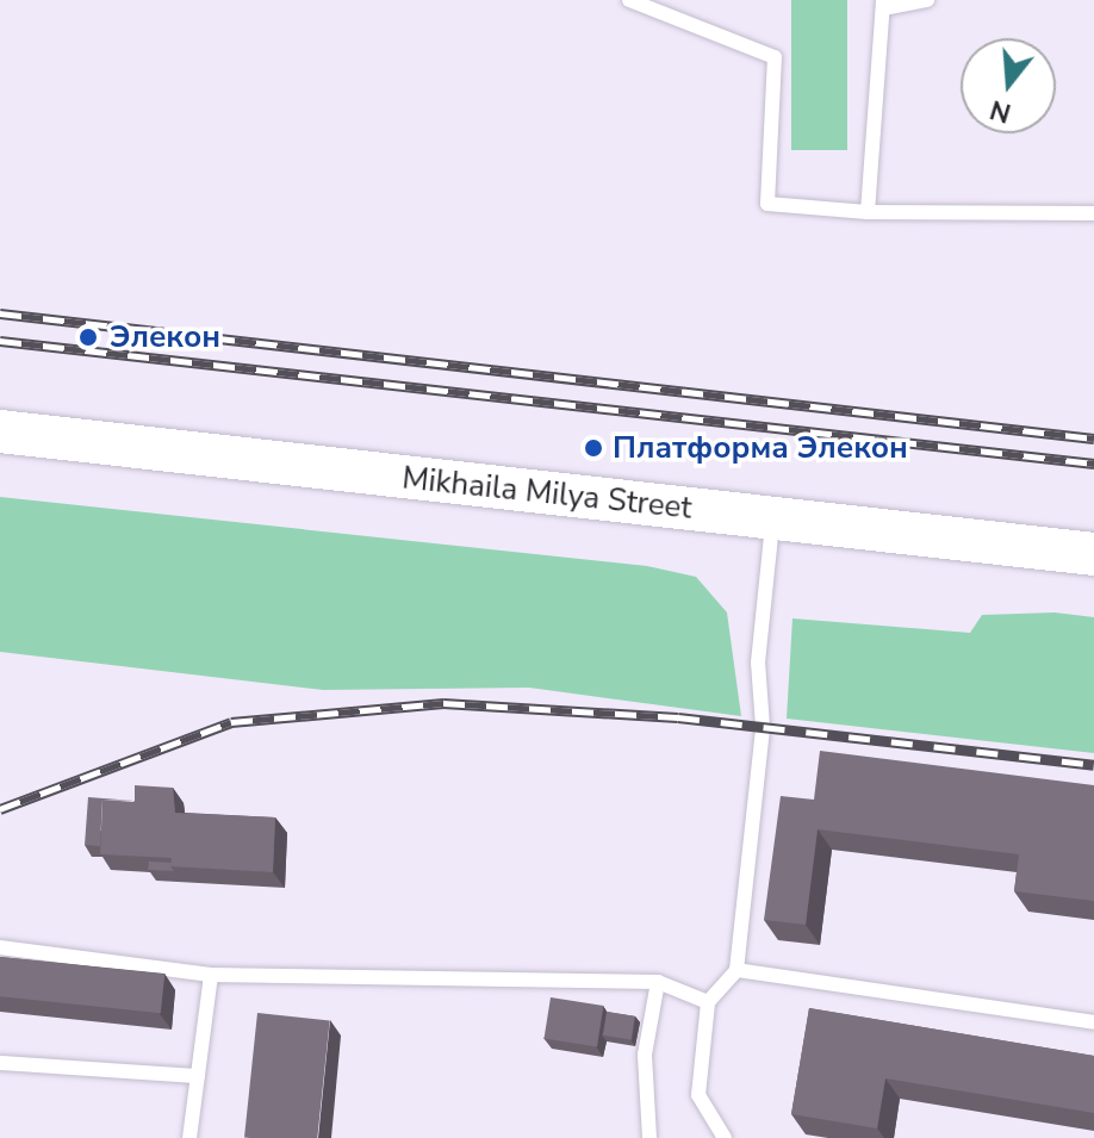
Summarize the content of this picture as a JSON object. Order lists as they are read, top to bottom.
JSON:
{
  "streets": {
    "main road": ["Mikhaila Milya Street"]
  },
  "places": ["Элекон", "Платформа Элекон"],
  "north": "bottom"
}
